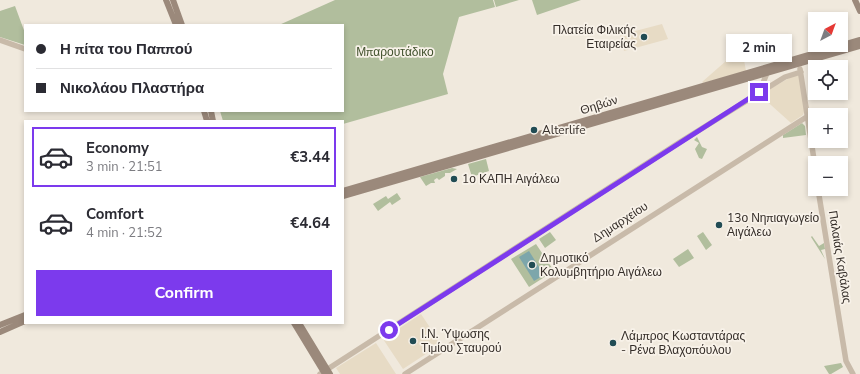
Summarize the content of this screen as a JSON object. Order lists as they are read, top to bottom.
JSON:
{
  "streets": {
    "main road": ["Θηβών"],
    "street": ["Δημαρχείου", "Παλαιάς Καβάλας"]
  },
  "parks": ["Μπαρουτάδικο"],
  "places": [
    "Πλατεία Φιλικής Εταιρείας",
    "Alterlife",
    "1ο ΚΑΠΗ Αιγάλεω",
    "13ο Νηπιαγωγείο Αιγάλεω",
    "Δημοτικό Κολυμβητήριο Αιγάλεω",
    "Ι.Ν. Ύψωσης Τιμίου Σταυρού",
    "Λάμπρος Κωσταντάρας - Ρένα Βλαχοπόυλου"
  ],
  "north": "top right",
  "page": {
    "map_buttons": ["+", "−"],
    "banner": ["Η πίτα του Παππού", "Νικολάου Πλαστήρα"],
    "bubble": "2 min",
    "list": [
      {
        "name": "Economy",
        "note": "3 min · 21:51",
        "value": "€3.44"
      },
      {
        "name": "Comfort",
        "note": "4 min · 21:52",
        "value": "€4.64"
      }
    ],
    "buttons": "Confirm"
  }
}
